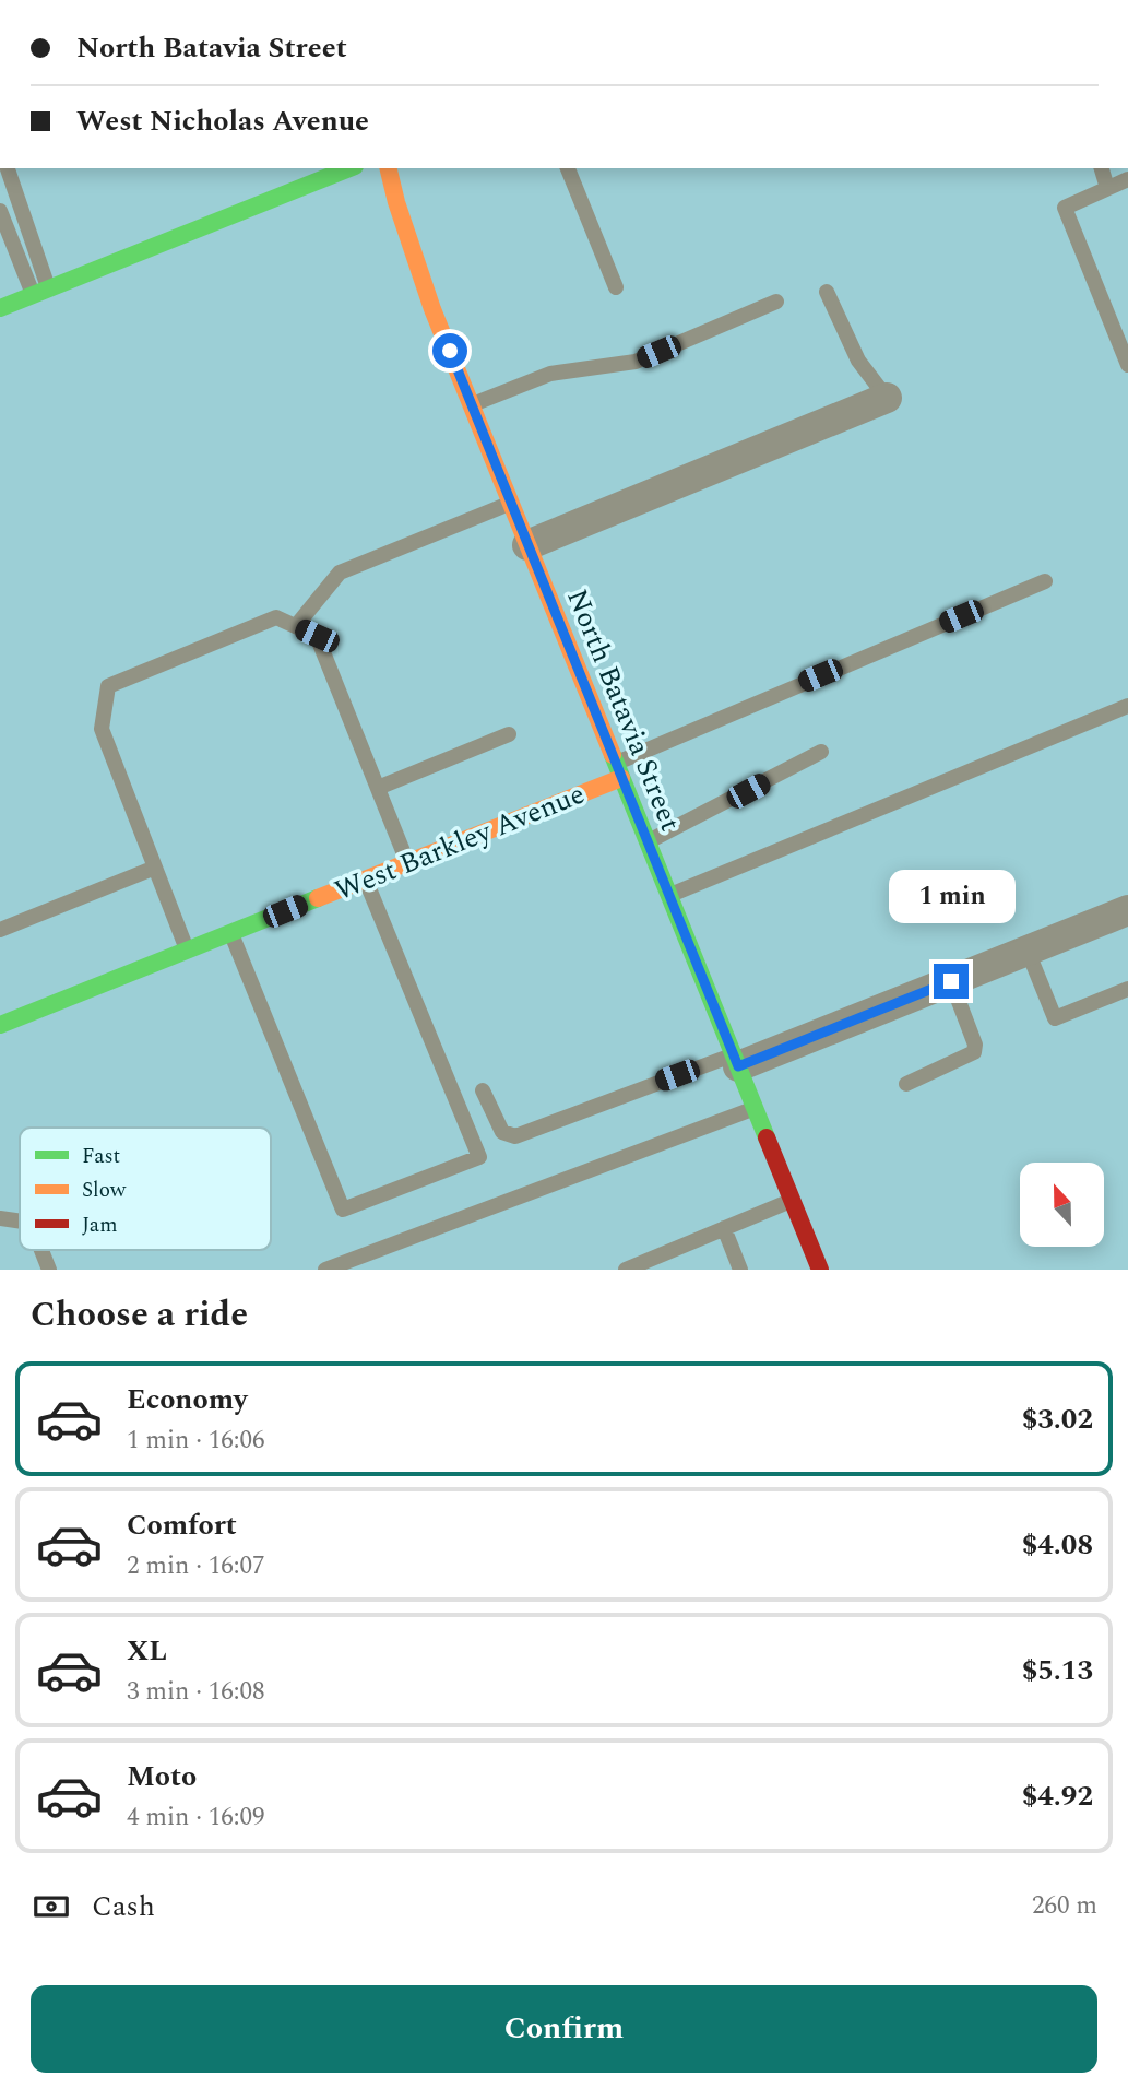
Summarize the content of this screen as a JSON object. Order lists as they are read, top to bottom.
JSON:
{
  "streets": {
    "street": ["North Batavia Street", "West Barkley Avenue"]
  },
  "crossings": [
    ["North Batavia Street", "West Barkley Avenue"]
  ],
  "legend": ["Fast", "Slow", "Jam"],
  "north": "top",
  "page": {
    "banner": ["North Batavia Street", "West Nicholas Avenue"],
    "bubble": "1 min",
    "heading": "Choose a ride",
    "list": [
      {
        "name": "Economy",
        "note": "1 min · 16:06",
        "value": "$3.02"
      },
      {
        "name": "Comfort",
        "note": "2 min · 16:07",
        "value": "$4.08"
      },
      {
        "name": "XL",
        "note": "3 min · 16:08",
        "value": "$5.13"
      },
      {
        "name": "Moto",
        "note": "4 min · 16:09",
        "value": "$4.92"
      }
    ],
    "pay": ["Cash", "260 m"],
    "buttons": "Confirm"
  }
}
